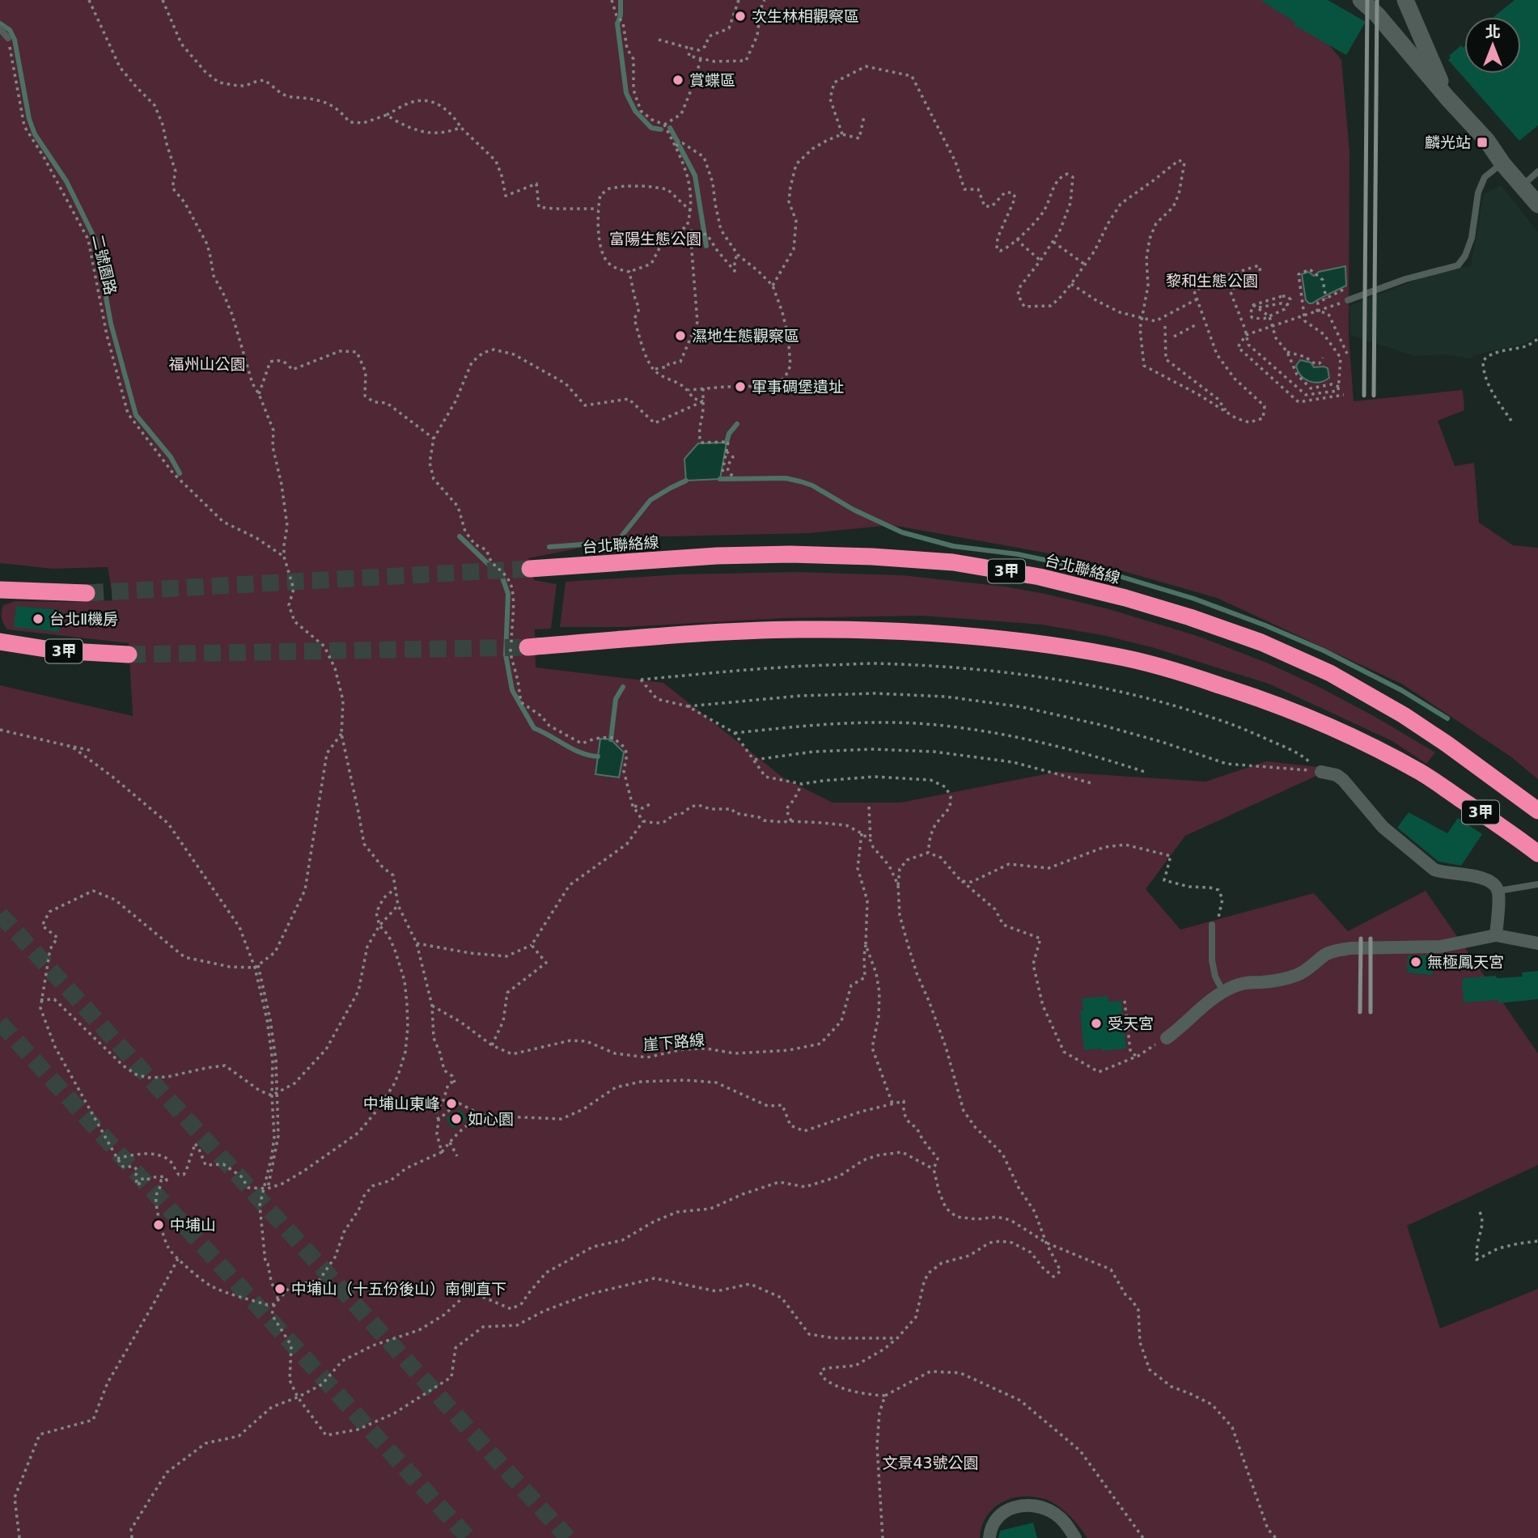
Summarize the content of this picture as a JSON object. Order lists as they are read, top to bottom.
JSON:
{
  "streets": {
    "highway": ["台北聯絡線", "3甲"],
    "path": ["二號園路", "崖下路線"]
  },
  "parks": [
    "富陽生態公園",
    "黎和生態公園",
    "福州山公園",
    "文景43號公園"
  ],
  "places": {
    "other": [
      "次生林相觀察區",
      "賞蝶區",
      "濕地生態觀察區",
      "軍事碉堡遺址",
      "台北Ⅱ機房",
      "無極鳳天宮",
      "受天宮",
      "中埔山東峰",
      "如心園",
      "中埔山",
      "中埔山（十五份後山）南側直下"
    ],
    "transit": ["麟光站"]
  },
  "north": "top"
}
